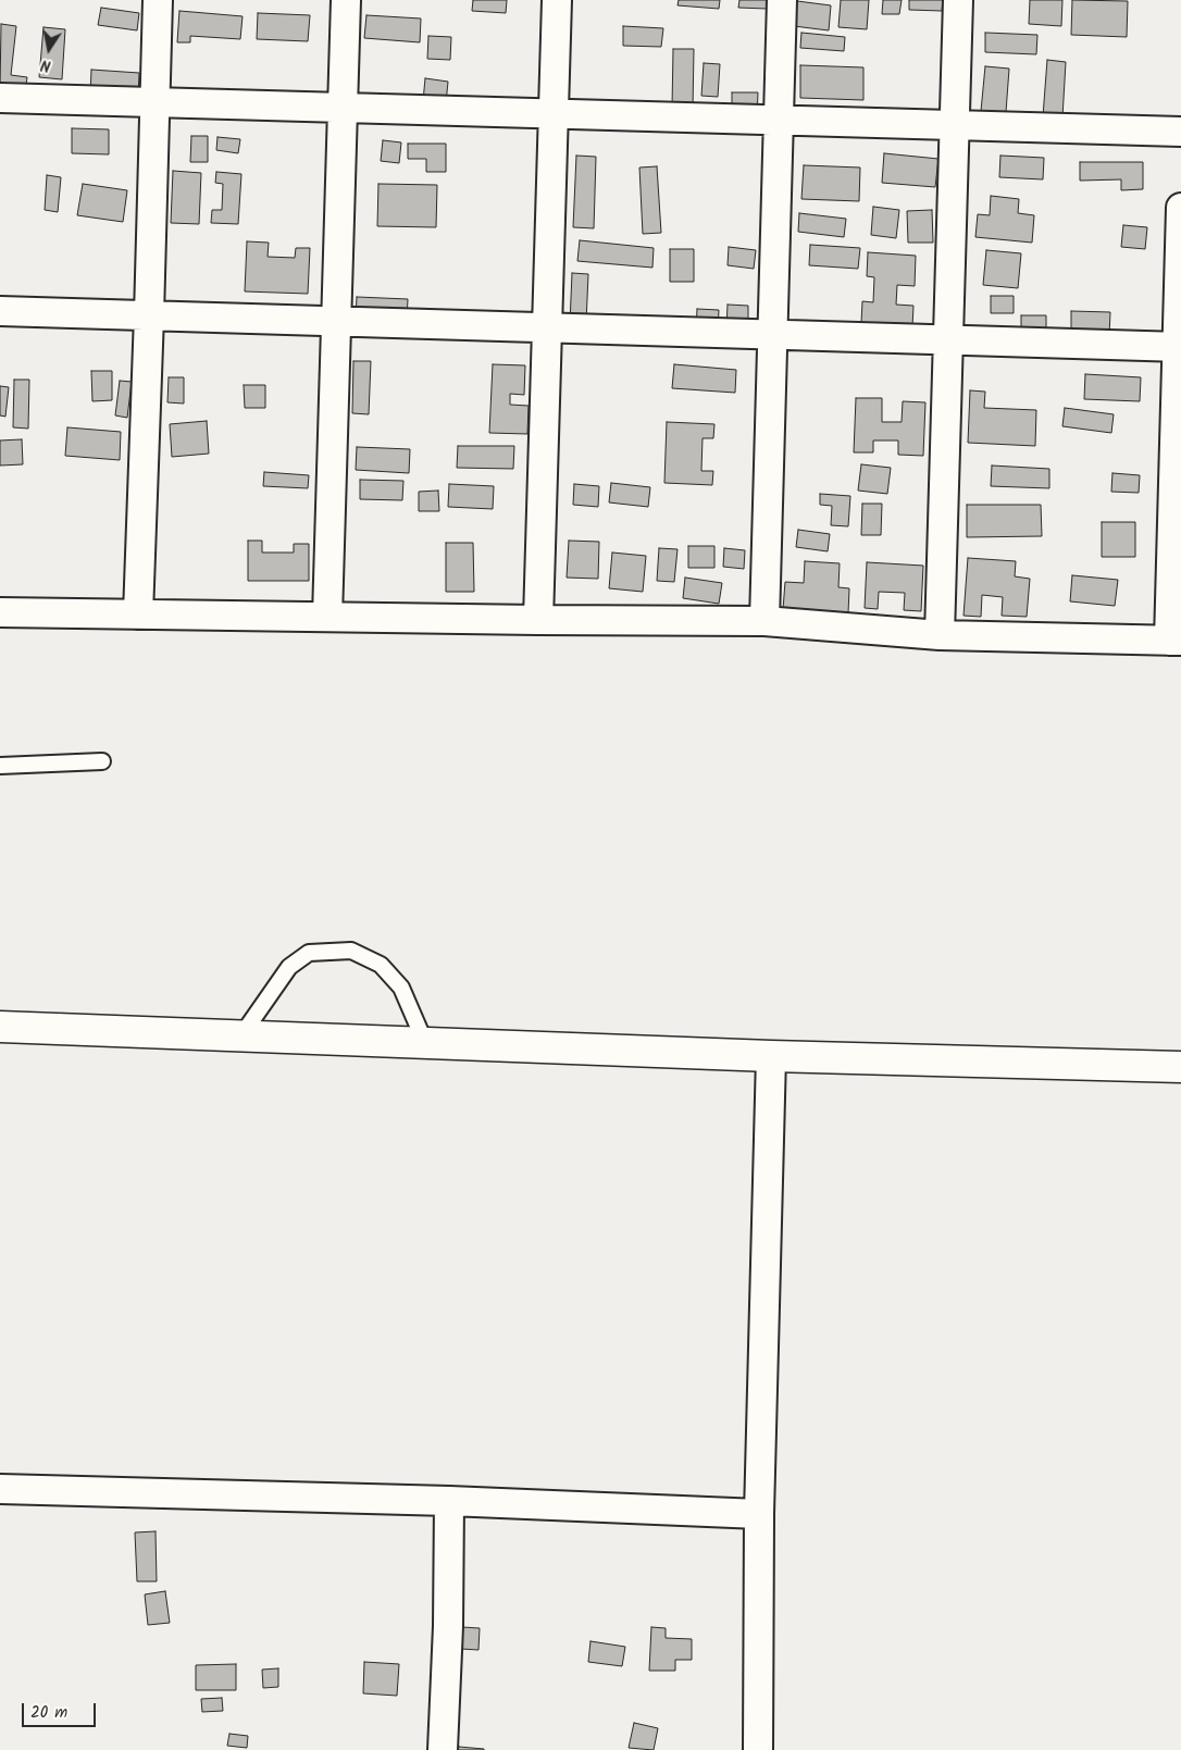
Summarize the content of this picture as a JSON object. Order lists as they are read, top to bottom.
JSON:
{
  "scale_bar": "20 m",
  "north": "bottom"
}
